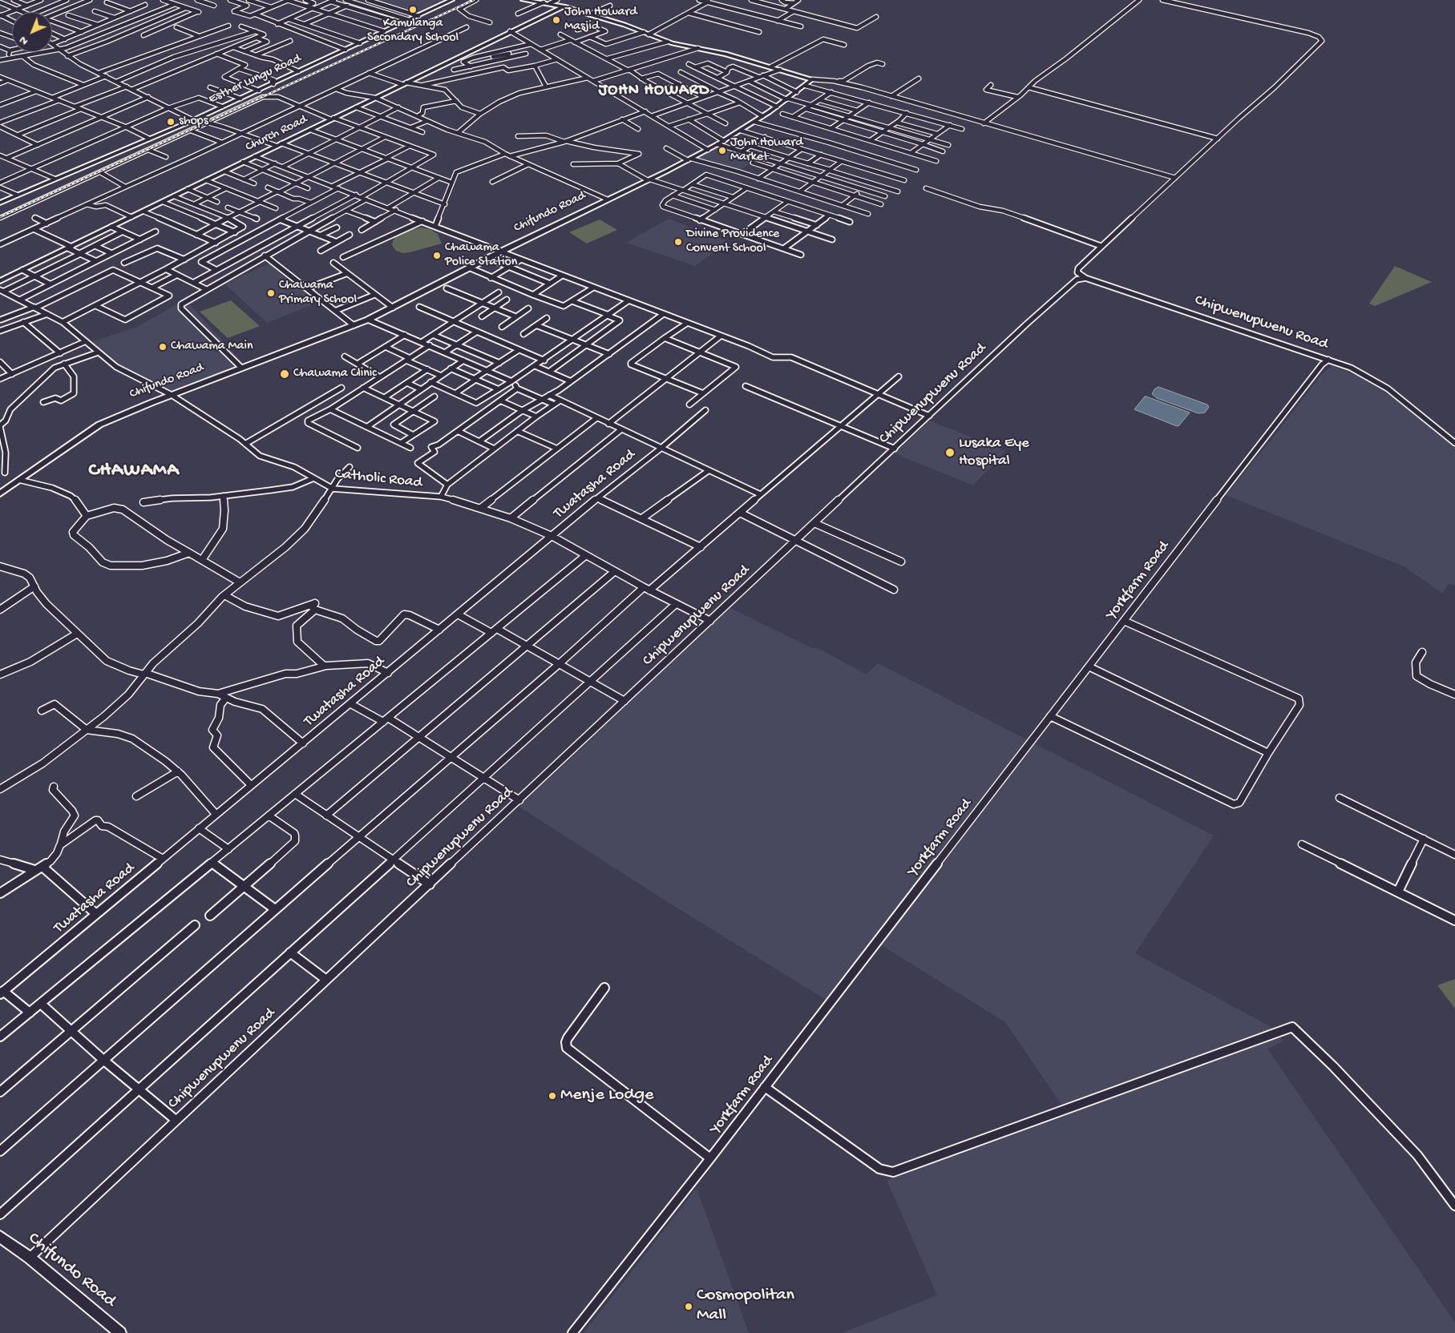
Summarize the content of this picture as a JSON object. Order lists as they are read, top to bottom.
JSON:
{
  "streets": {
    "street": [
      "Esther Lungu Road",
      "Church Road",
      "Chifundo Road",
      "Chipwenupwenu Road",
      "Catholic Road",
      "Twatasha Road",
      "Yorkfarm Road"
    ]
  },
  "crossings": [
    ["Chifundo Road", "Chipwenupwenu Road"],
    ["Chifundo Road", "Catholic Road"],
    ["Chipwenupwenu Road", "Catholic Road"],
    ["Chipwenupwenu Road", "Yorkfarm Road"],
    ["Catholic Road", "Twatasha Road"]
  ],
  "districts": ["JOHN HOWARD", "CHAWAMA"],
  "places": [
    "Kamulanga Secondary School",
    "John Howard Masjid",
    "shops",
    "John Howard Market",
    "Divine Providence Convent School",
    "Chawama Police Station",
    "Chawama Primary School",
    "Chawama Main",
    "Chawama Clinic",
    "Lusaka Eye Hospital",
    "Menje Lodge",
    "Cosmopolitan Mall"
  ],
  "north": "bottom left"
}
